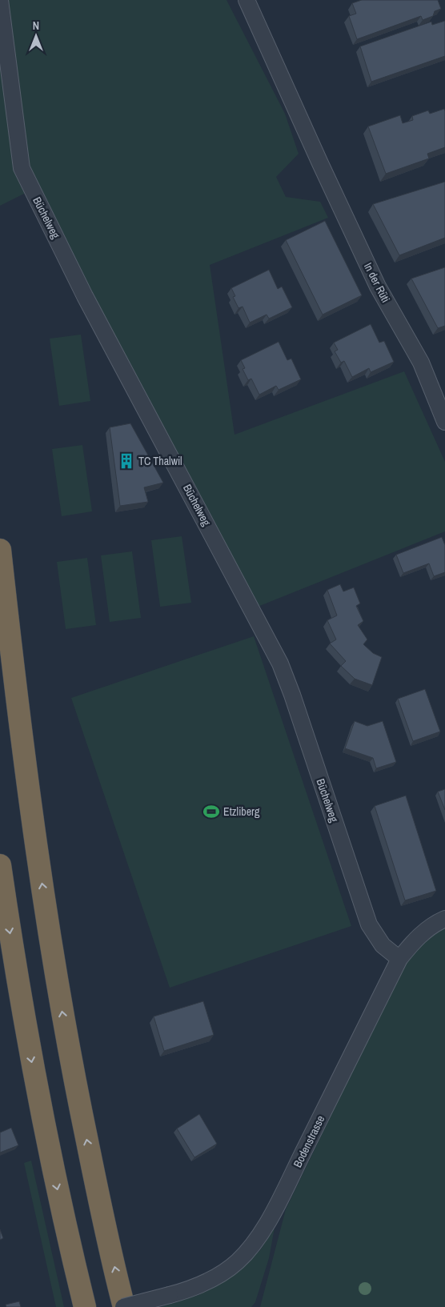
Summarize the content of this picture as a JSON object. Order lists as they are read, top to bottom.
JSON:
{
  "streets": {
    "street": ["Büchelweg", "In der Rüti", "Bodenstrasse"]
  },
  "crossings": [
    ["Büchelweg", "Bodenstrasse"]
  ],
  "places": {
    "building": ["TC Thalwil"],
    "sports": ["Etzliberg"]
  },
  "north": "top"
}
